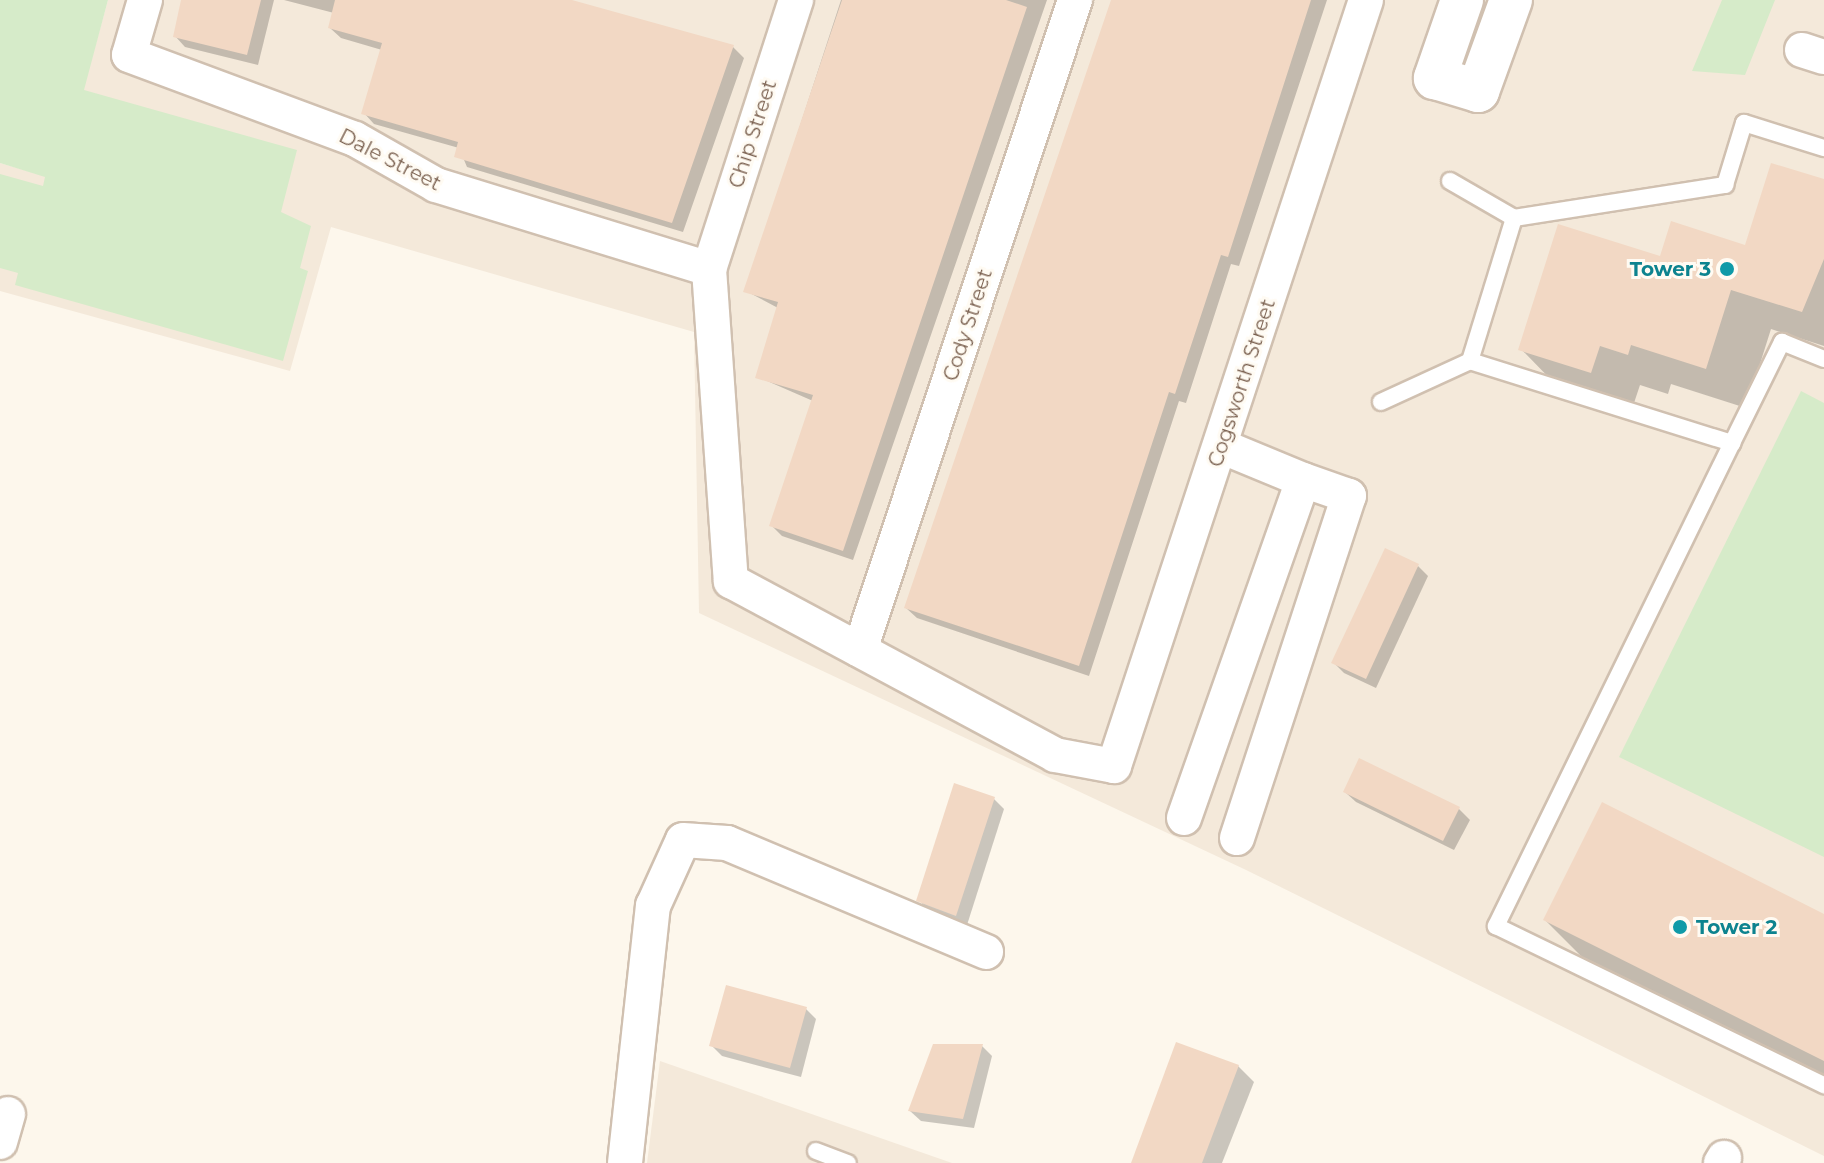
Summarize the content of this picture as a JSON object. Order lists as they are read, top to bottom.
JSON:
{
  "streets": {
    "street": [
      "Chip Street",
      "Dale Street",
      "Cody Street",
      "Cogsworth Street"
    ]
  },
  "crossings": [
    ["Chip Street", "Dale Street"],
    ["Cody Street", "Cogsworth Street"]
  ],
  "places": ["Tower 3", "Tower 2"]
}
